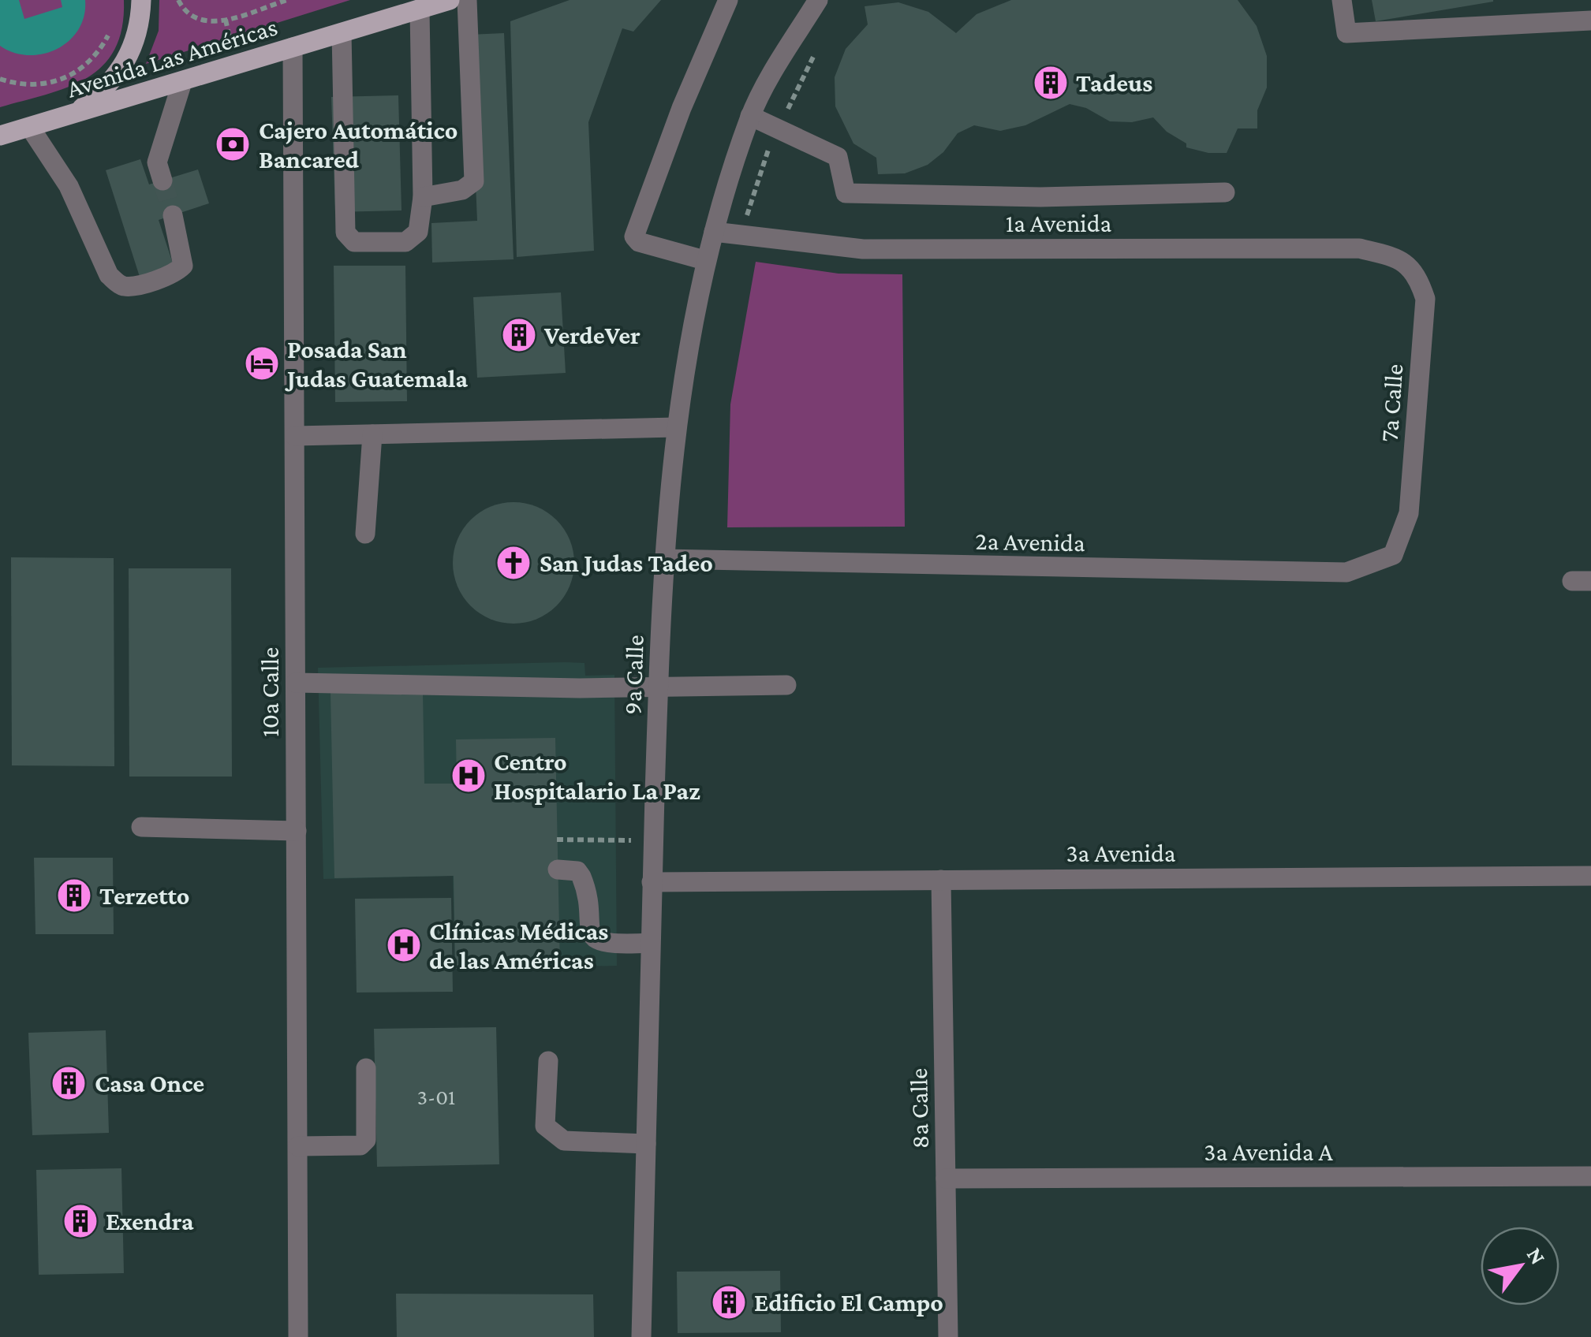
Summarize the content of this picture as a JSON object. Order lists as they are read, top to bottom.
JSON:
{
  "streets": {
    "main road": ["Avenida Las Américas"],
    "street": [
      "1a Avenida",
      "7a Calle",
      "2a Avenida",
      "9a Calle",
      "10a Calle",
      "3a Avenida",
      "8a Calle",
      "3a Avenida A"
    ]
  },
  "crossings": [
    ["Avenida Las Américas", "10a Calle"],
    ["1a Avenida", "7a Calle"],
    ["1a Avenida", "9a Calle"],
    ["7a Calle", "2a Avenida"],
    ["2a Avenida", "9a Calle"],
    ["9a Calle", "3a Avenida"],
    ["3a Avenida", "8a Calle"],
    ["8a Calle", "3a Avenida A"]
  ],
  "places": {
    "building": [
      "Tadeus",
      "VerdeVer",
      "Terzetto",
      "Casa Once",
      "Exendra",
      "Edificio El Campo"
    ],
    "bank": ["Cajero Automático Bancared"],
    "hotel": ["Posada San Judas Guatemala"],
    "church": ["San Judas Tadeo"],
    "hospital": ["Centro Hospitalario La Paz", "Clínicas Médicas de las Américas"]
  },
  "house_numbers": ["3-01"],
  "north": "top right"
}
